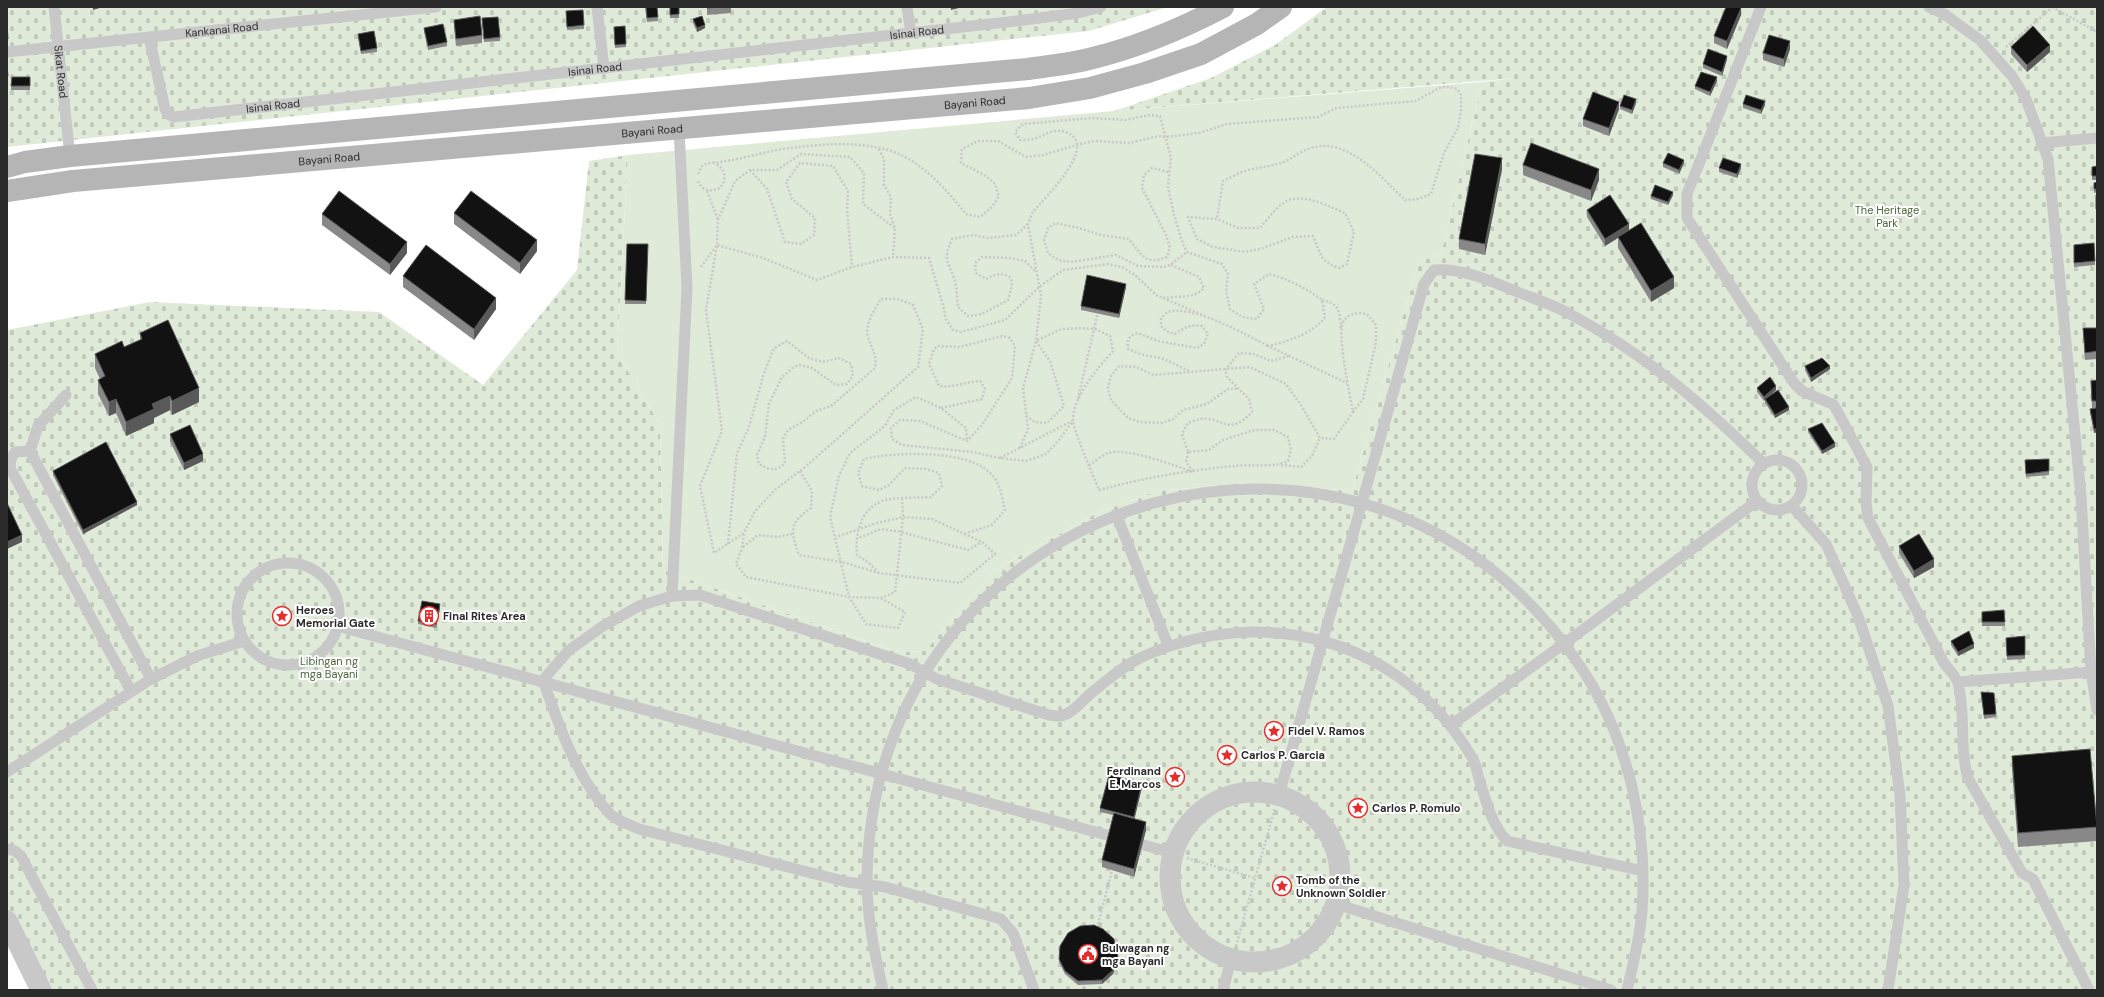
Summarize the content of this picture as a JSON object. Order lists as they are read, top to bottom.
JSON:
{
  "streets": {
    "main road": ["Bayani Road"],
    "lane": ["Kankanai Road", "Isinai Road", "Sikat Road"]
  },
  "crossings": [
    ["Kankanai Road", "Isinai Road"],
    ["Kankanai Road", "Sikat Road"]
  ],
  "parks": ["The Heritage Park", "Libingan ng mga Bayani"],
  "places": {
    "place": [
      "Heroes Memorial Gate",
      "Fidel V. Ramos",
      "Carlos P. Garcia",
      "Ferdinand E. Marcos",
      "Carlos P. Romulo",
      "Tomb of the Unknown Soldier"
    ],
    "building": ["Final Rites Area"],
    "public building": ["Bulwagan ng mga Bayani"]
  }
}
